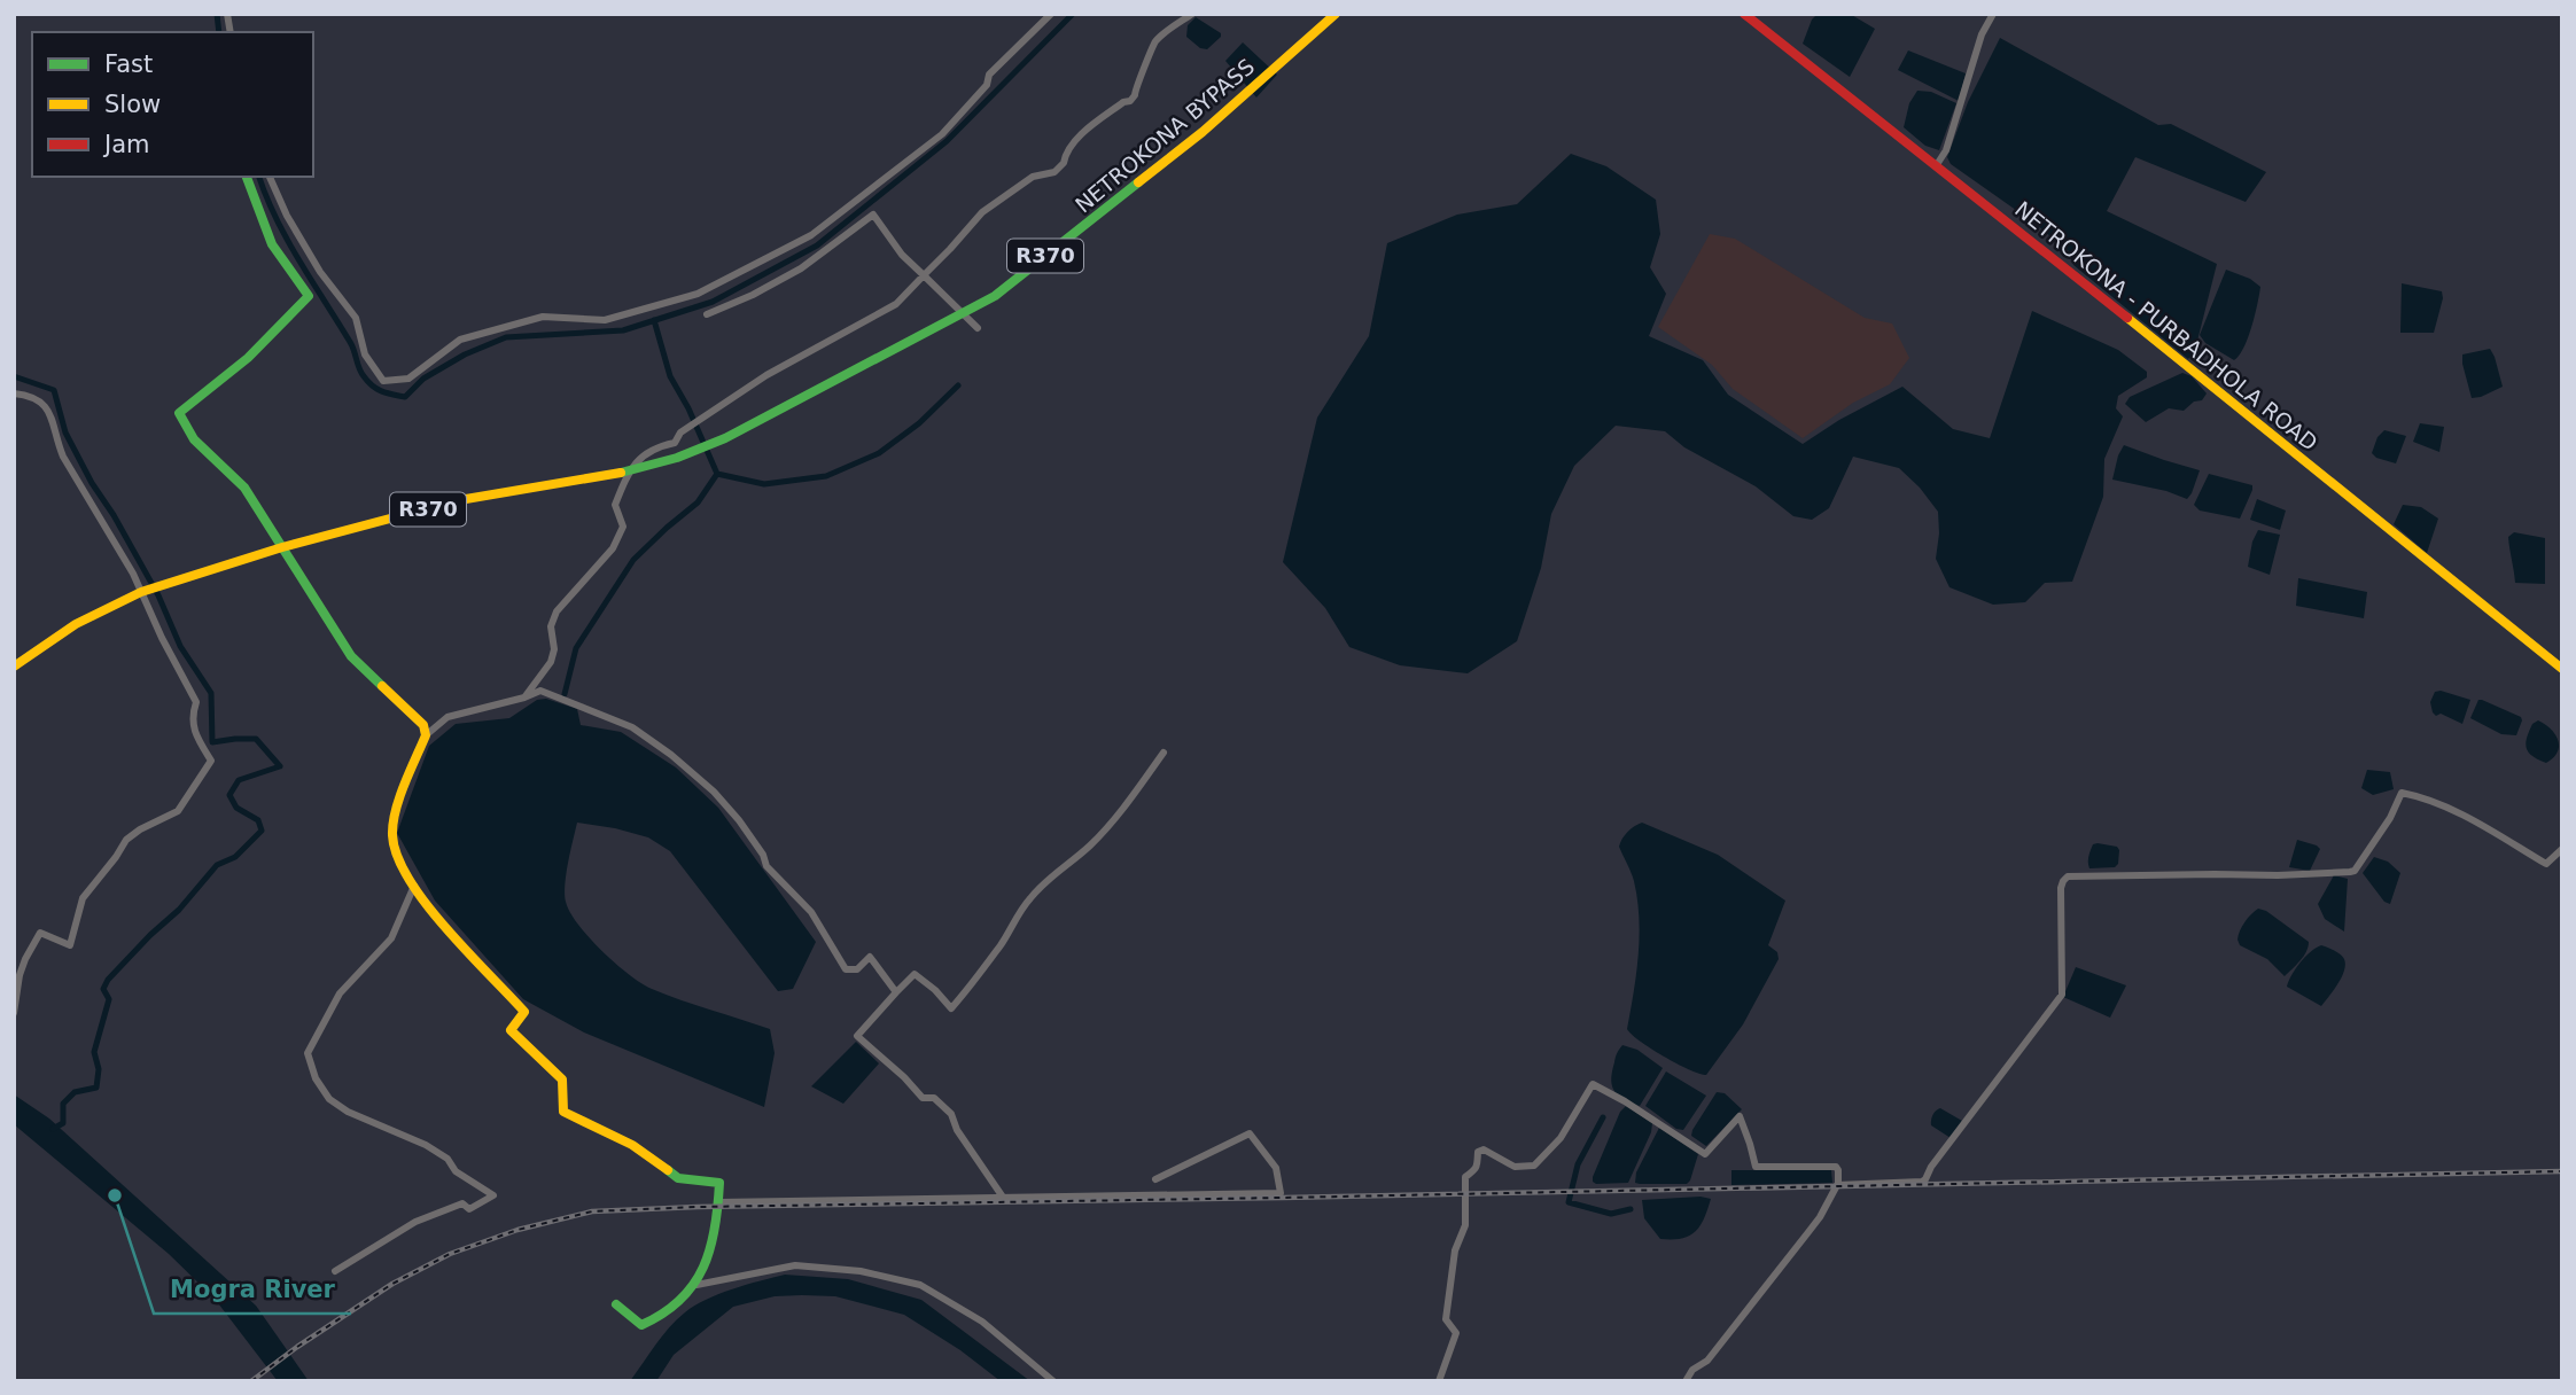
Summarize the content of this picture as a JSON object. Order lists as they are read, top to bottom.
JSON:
{
  "streets": {
    "main road": ["NETROKONA BYPASS", "R370", "NETROKONA - PURBADHOLA ROAD"]
  },
  "crossings": [
    ["NETROKONA BYPASS", "R370"]
  ],
  "places": ["Mogra River"],
  "legend": ["Fast", "Slow", "Jam"]
}
